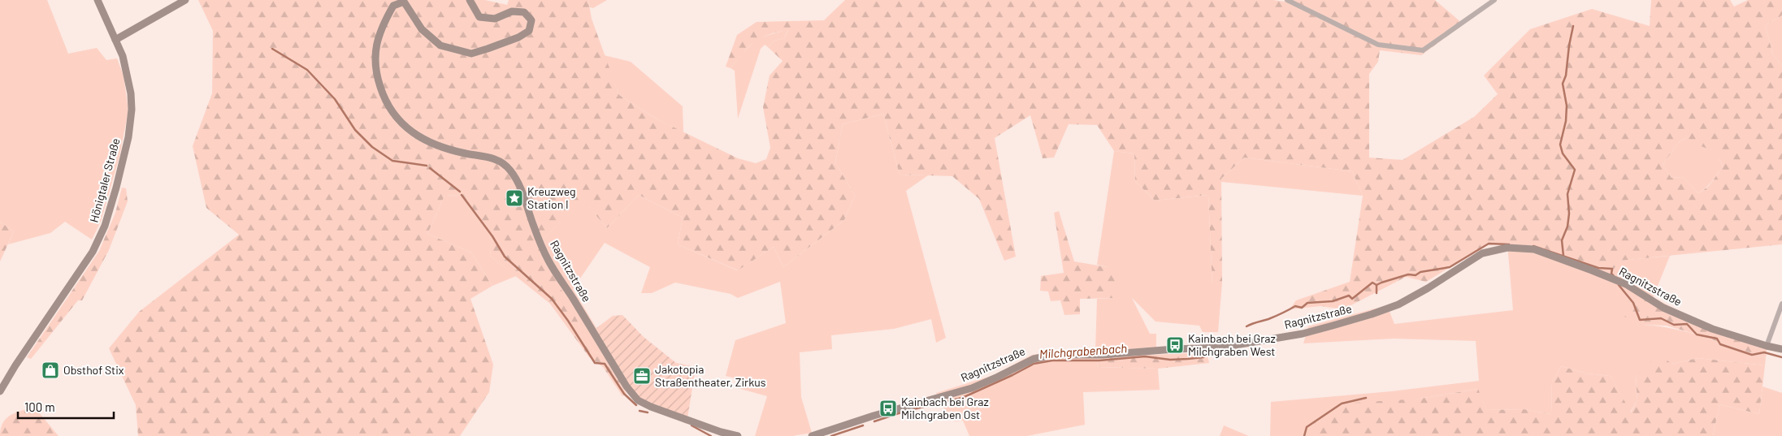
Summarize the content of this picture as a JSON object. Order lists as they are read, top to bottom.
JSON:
{
  "streets": {
    "main road": ["Hönigtaler Straße", "Ragnitzstraße"]
  },
  "water": ["Milchgrabenbach"],
  "places": {
    "place": ["Kreuzweg Station I"],
    "bus stop": ["Kainbach bei Graz Milchgraben West", "Kainbach bei Graz Milchgraben Ost"],
    "shop": ["Obsthof Stix"],
    "office": ["Jakotopia Straßentheater, Zirkus"]
  },
  "scale_bar": "100 m"
}
